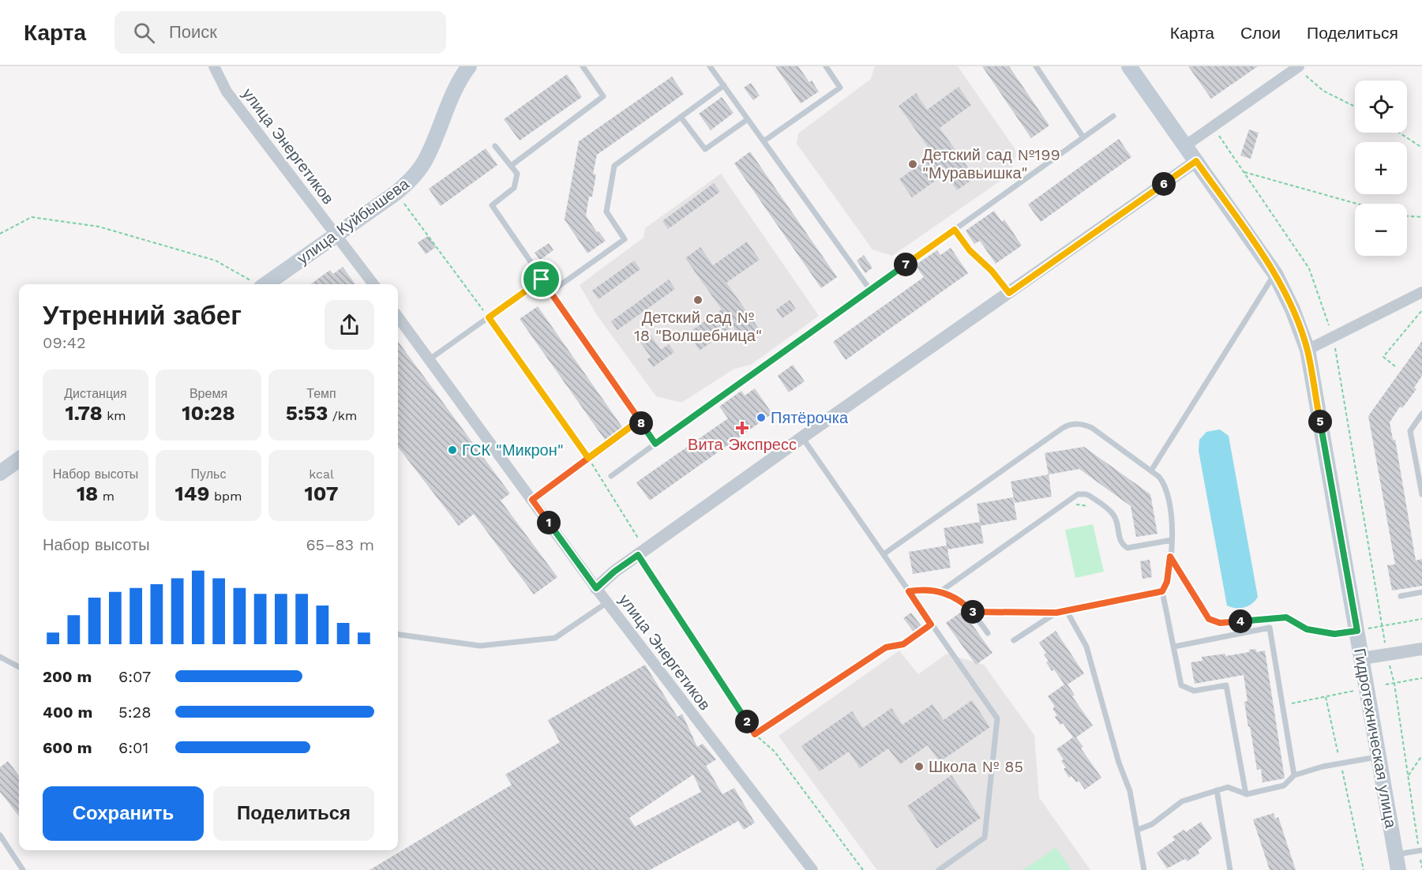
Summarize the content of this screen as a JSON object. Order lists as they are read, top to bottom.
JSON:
{
  "streets": {
    "main road": ["улица Куйбышева", "Гидротехническая улица"],
    "street": ["улица Энергетиков"]
  },
  "crossings": [
    ["улица Энергетиков", "улица Куйбышева"]
  ],
  "places": {
    "other": [
      "Детский сад №199 \"Муравьишка\"",
      "Детский сад № 18 \"Волшебница\"",
      "Пятёрочка",
      "ГСК \"Микрон\"",
      "Школа № 85"
    ],
    "health": ["Вита Экспресс"]
  },
  "page": {
    "header": "Карта",
    "search": "Поиск",
    "nav": ["Карта", "Слои", "Поделиться"],
    "map_buttons": ["+", "−"],
    "pins": [
      "6",
      "7",
      "5",
      "8",
      "1",
      "3",
      "4",
      "2"
    ],
    "heading": ["Утренний забег", "09:42"],
    "stats": [
      ["Дистанция", "1.78 km"],
      ["Время", "10:28"],
      ["Темп", "5:53 /km"],
      ["Набор высоты", "18 m"],
      ["Пульс", "149 bpm"],
      ["kcal", "107"]
    ],
    "chart": ["Набор высоты", "65–83 m"],
    "list": [
      {
        "name": "200 m",
        "note": "6:07"
      },
      {
        "name": "400 m",
        "note": "5:28"
      },
      {
        "name": "600 m",
        "note": "6:01"
      }
    ],
    "buttons": ["Сохранить", "Поделиться"]
  }
}
